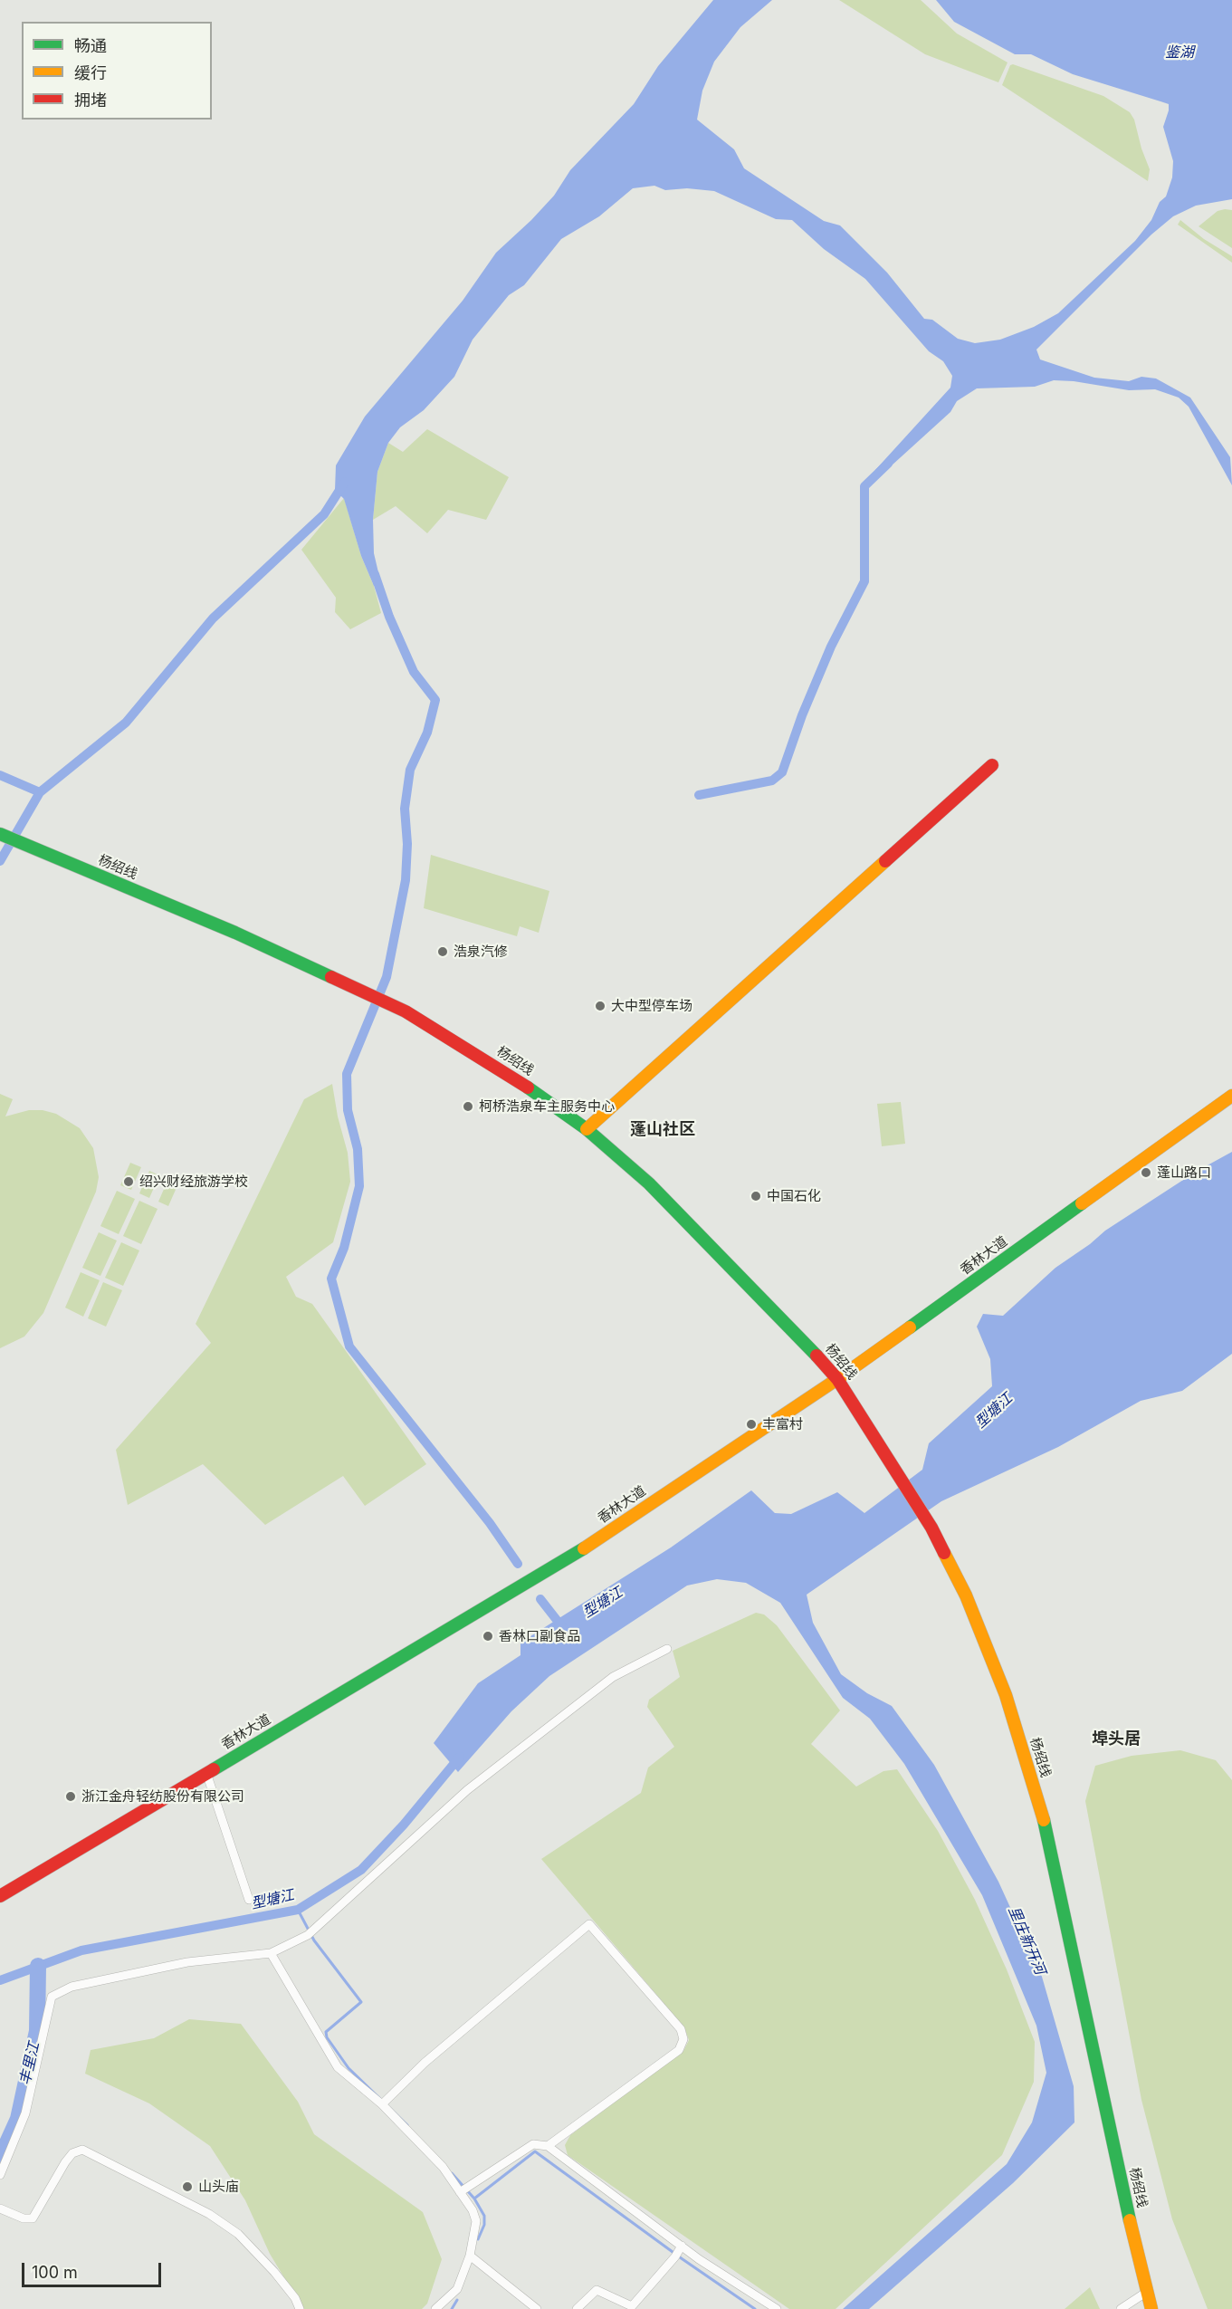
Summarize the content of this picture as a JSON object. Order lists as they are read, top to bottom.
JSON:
{
  "streets": {
    "main road": ["杨绍线", "香林大道"]
  },
  "crossings": [
    ["杨绍线", "香林大道"]
  ],
  "districts": ["蓬山社区", "埠头居"],
  "water": [
    "鉴湖",
    "型塘江",
    "里庄新开河",
    "丰里江"
  ],
  "places": [
    "浩泉汽修",
    "大中型停车场",
    "柯桥浩泉车主服务中心",
    "蓬山路口",
    "绍兴财经旅游学校",
    "中国石化",
    "丰富村",
    "香林口副食品",
    "浙江金舟轻纺股份有限公司",
    "山头庙"
  ],
  "legend": ["畅通", "缓行", "拥堵"],
  "scale_bar": "100 m"
}
